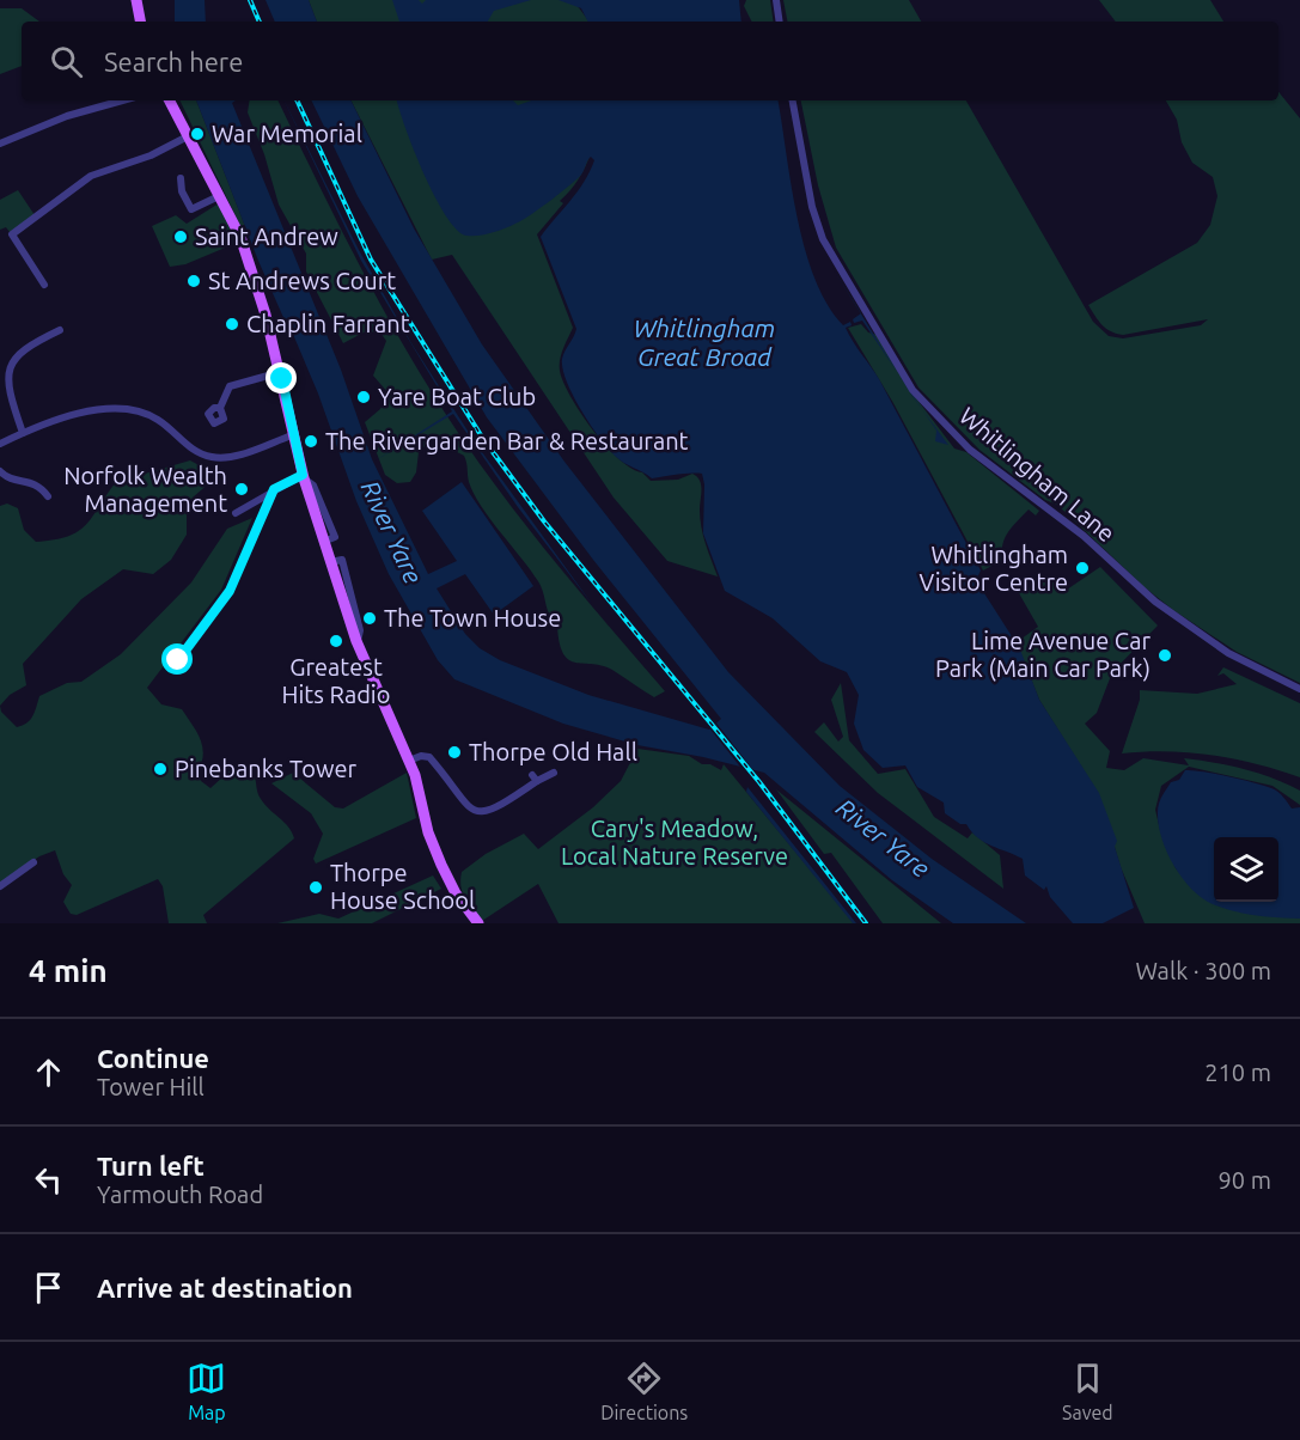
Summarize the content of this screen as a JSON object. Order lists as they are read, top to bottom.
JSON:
{
  "streets": {
    "street": ["Whitlingham Lane"]
  },
  "water": ["Whitlingham Great Broad", "River Yare"],
  "parks": ["Cary's Meadow, Local Nature Reserve"],
  "places": [
    "War Memorial",
    "Saint Andrew",
    "St Andrews Court",
    "Chaplin Farrant",
    "Yare Boat Club",
    "The Rivergarden Bar & Restaurant",
    "Norfolk Wealth Management",
    "Whitlingham Visitor Centre",
    "The Town House",
    "Greatest Hits Radio",
    "Lime Avenue Car Park (Main Car Park)",
    "Thorpe Old Hall",
    "Pinebanks Tower",
    "Thorpe House School"
  ],
  "page": {
    "search": "Search here",
    "heading": ["4 min", "Walk · 300 m"],
    "list": [
      ["Continue", "Tower Hill", "210 m"],
      ["Turn left", "Yarmouth Road", "90 m"],
      "Arrive at destination"
    ],
    "nav": ["Map", "Directions", "Saved"]
  }
}
